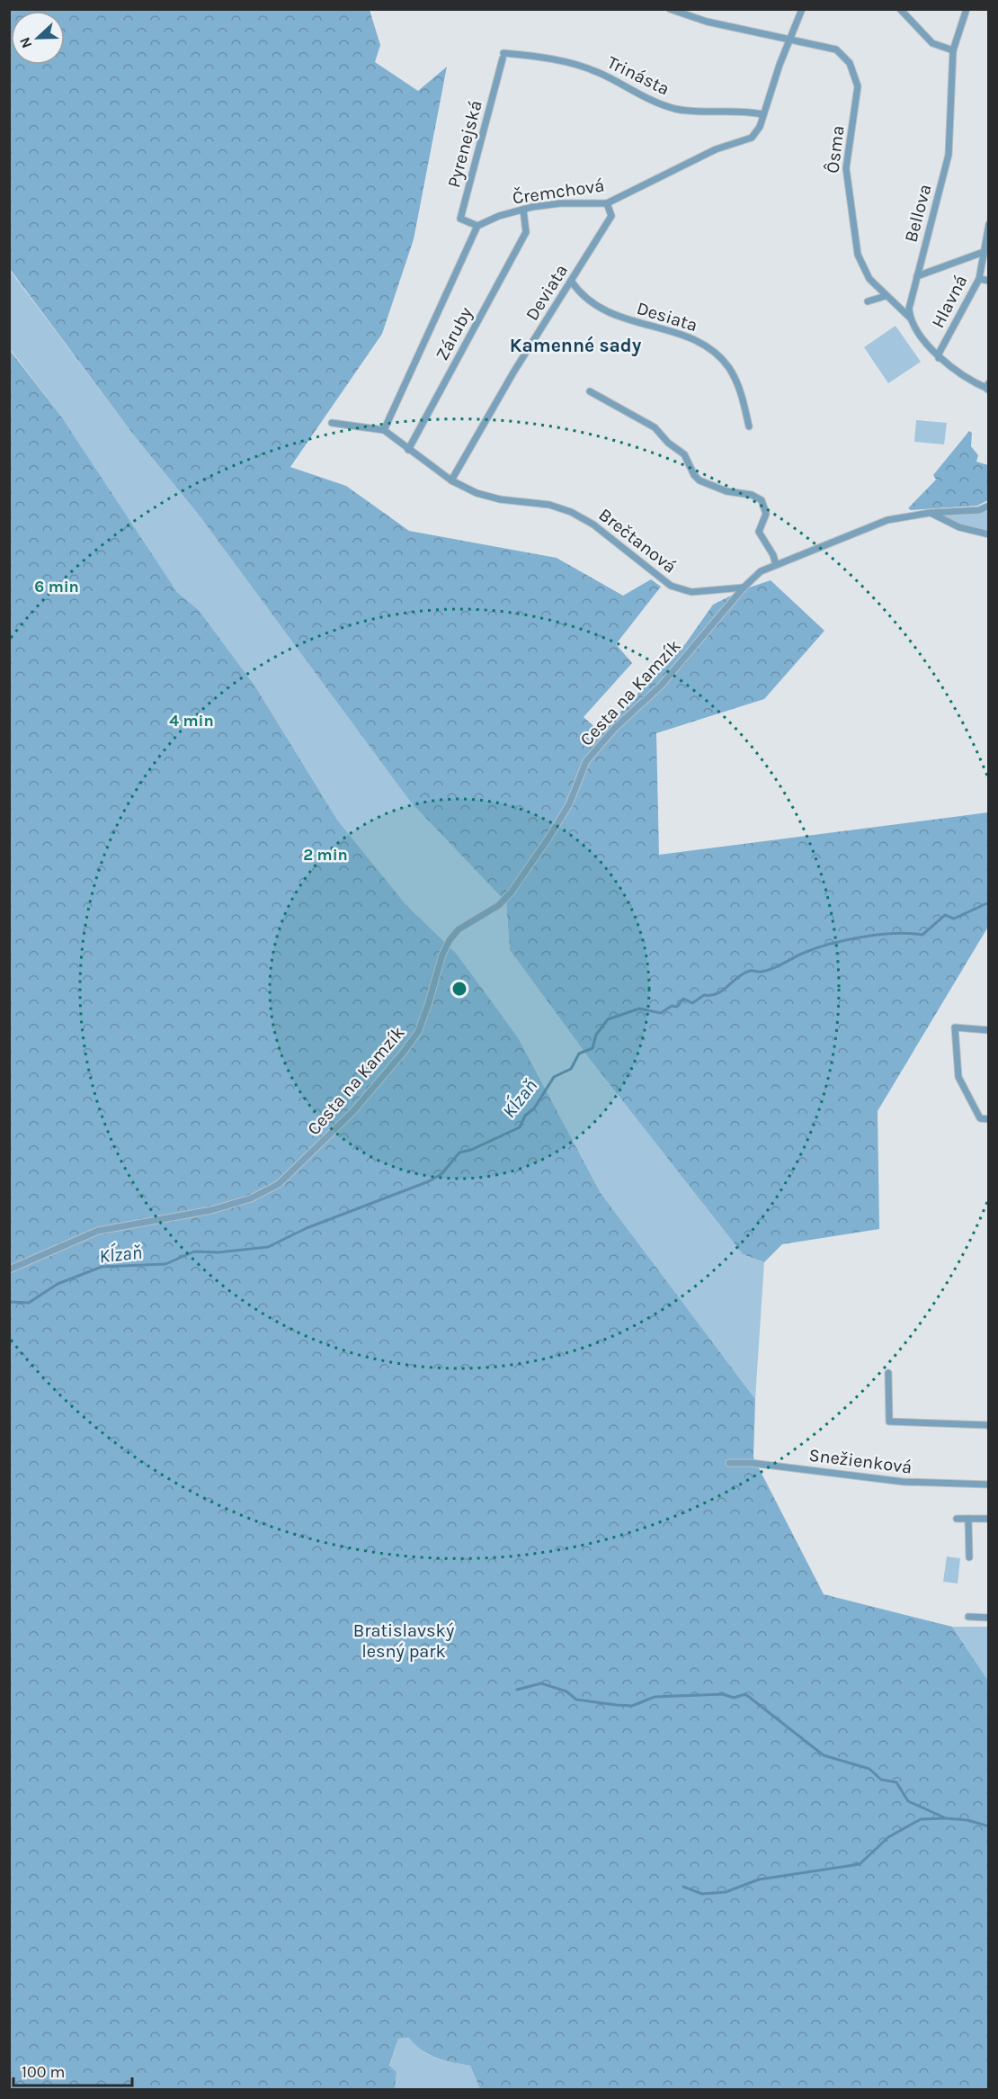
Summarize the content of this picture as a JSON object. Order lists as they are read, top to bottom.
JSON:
{
  "streets": {
    "street": [
      "Trinásta",
      "Pyrenejská",
      "Ôsma",
      "Čremchová",
      "Bellova",
      "Deviata",
      "Hlavná",
      "Desiata",
      "Záruby",
      "Brečtanová",
      "Cesta na Kamzík",
      "Snežienková"
    ]
  },
  "crossings": [
    ["Trinásta", "Pyrenejská"],
    ["Trinásta", "Čremchová"],
    ["Pyrenejská", "Čremchová"],
    ["Ôsma", "Čremchová"],
    ["Ôsma", "Bellova"],
    ["Čremchová", "Deviata"],
    ["Čremchová", "Záruby"],
    ["Deviata", "Desiata"],
    ["Deviata", "Brečtanová"],
    ["Záruby", "Brečtanová"],
    ["Brečtanová", "Cesta na Kamzík"]
  ],
  "districts": ["Kamenné sady"],
  "water": ["Kĺzaň"],
  "parks": ["Bratislavský lesný park"],
  "scale_bar": "100 m",
  "north": "left",
  "rings": ["6 min", "4 min", "2 min"]
}
